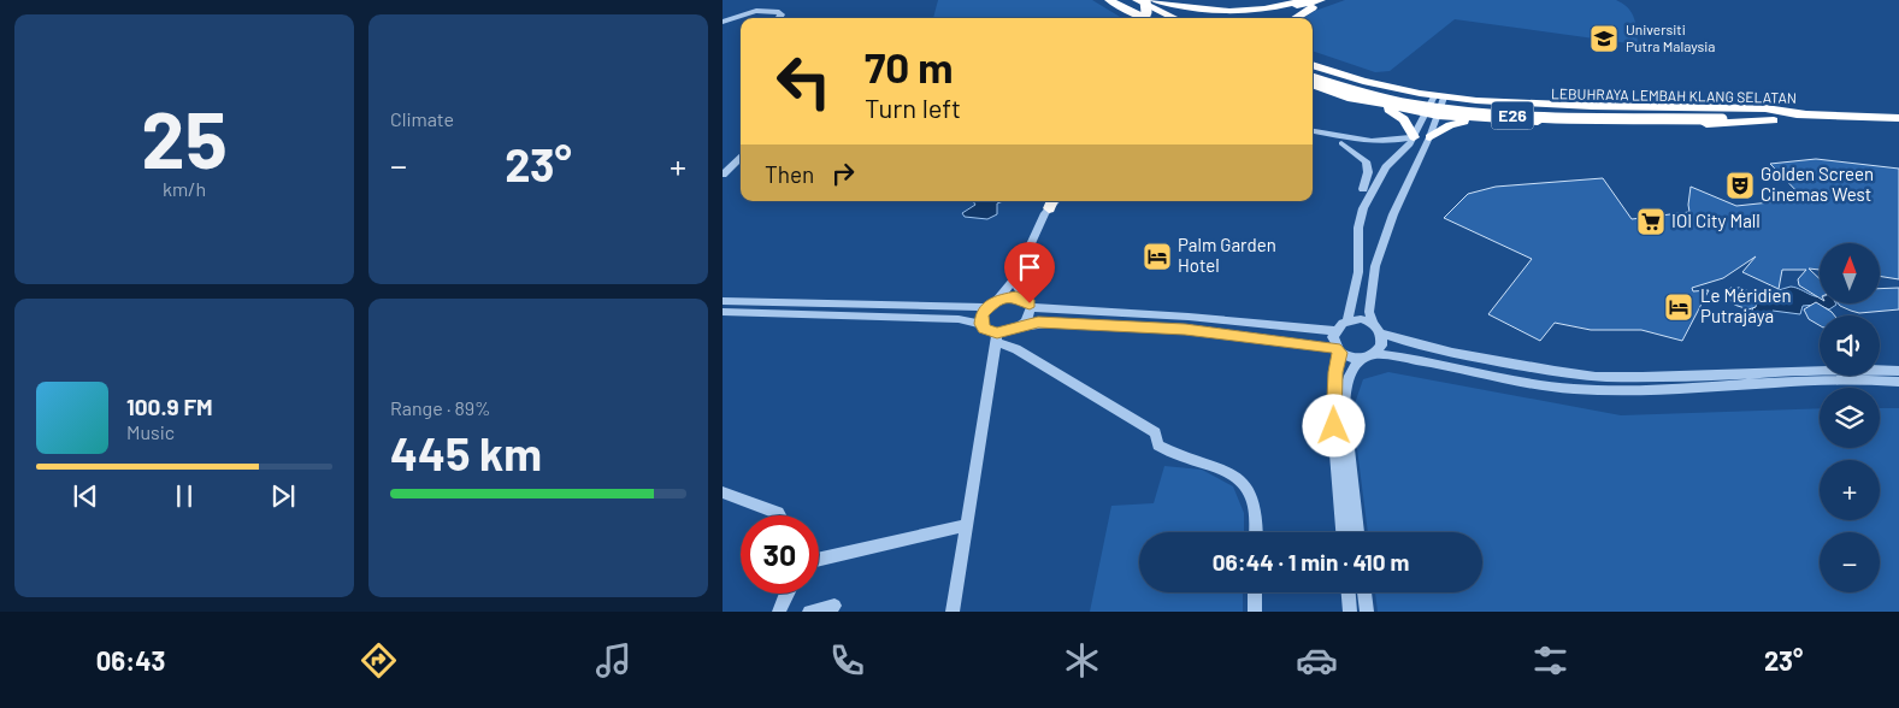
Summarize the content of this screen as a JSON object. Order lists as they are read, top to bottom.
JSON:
{
  "streets": {
    "highway": ["LEBUHRAYA LEMBAH KLANG SELATAN", "E26"]
  },
  "places": {
    "school or university": ["Universiti Putra Malaysia"],
    "theatre": ["Golden Screen Cinemas West"],
    "supermarket": ["IOI City Mall"],
    "hotel": ["Palm Garden Hotel", "Le Méridien Putrajaya"]
  },
  "north": "top",
  "page": {
    "tile": [
      ["25", "km/h"],
      "Climate",
      ["Range · 89%", "445 km"]
    ],
    "turn": ["70 m", "Turn left"],
    "heat": ["−", "23°", "+"],
    "then": "Then",
    "map_buttons": ["+", "−"],
    "song": ["100.9 FM", "Music"],
    "limit": "30",
    "trip": "06:44 · 1 min · 410 m",
    "tabs": ["06:43", "23°"]
  }
}
